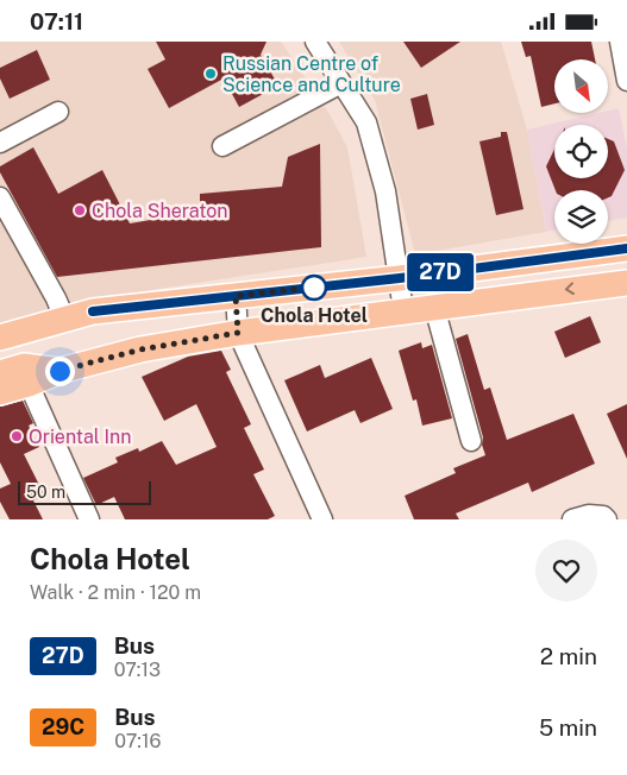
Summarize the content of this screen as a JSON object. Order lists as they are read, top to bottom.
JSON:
{
  "places": [
    "Russian Centre of Science and Culture",
    "Chola Sheraton",
    "Chola Hotel",
    "Oriental Inn"
  ],
  "lines": ["bus line 27D"],
  "scale_bar": "50 m",
  "north": "bottom right",
  "page": {
    "status": "07:11",
    "on_map": "27D",
    "scale": "50 m",
    "heading": ["Chola Hotel", "Walk · 2 min · 120 m"],
    "list": [
      {
        "mark": "27D",
        "name": "Bus",
        "note": "07:13",
        "value": "2 min"
      },
      {
        "mark": "29C",
        "name": "Bus",
        "note": "07:16",
        "value": "5 min"
      }
    ]
  }
}
